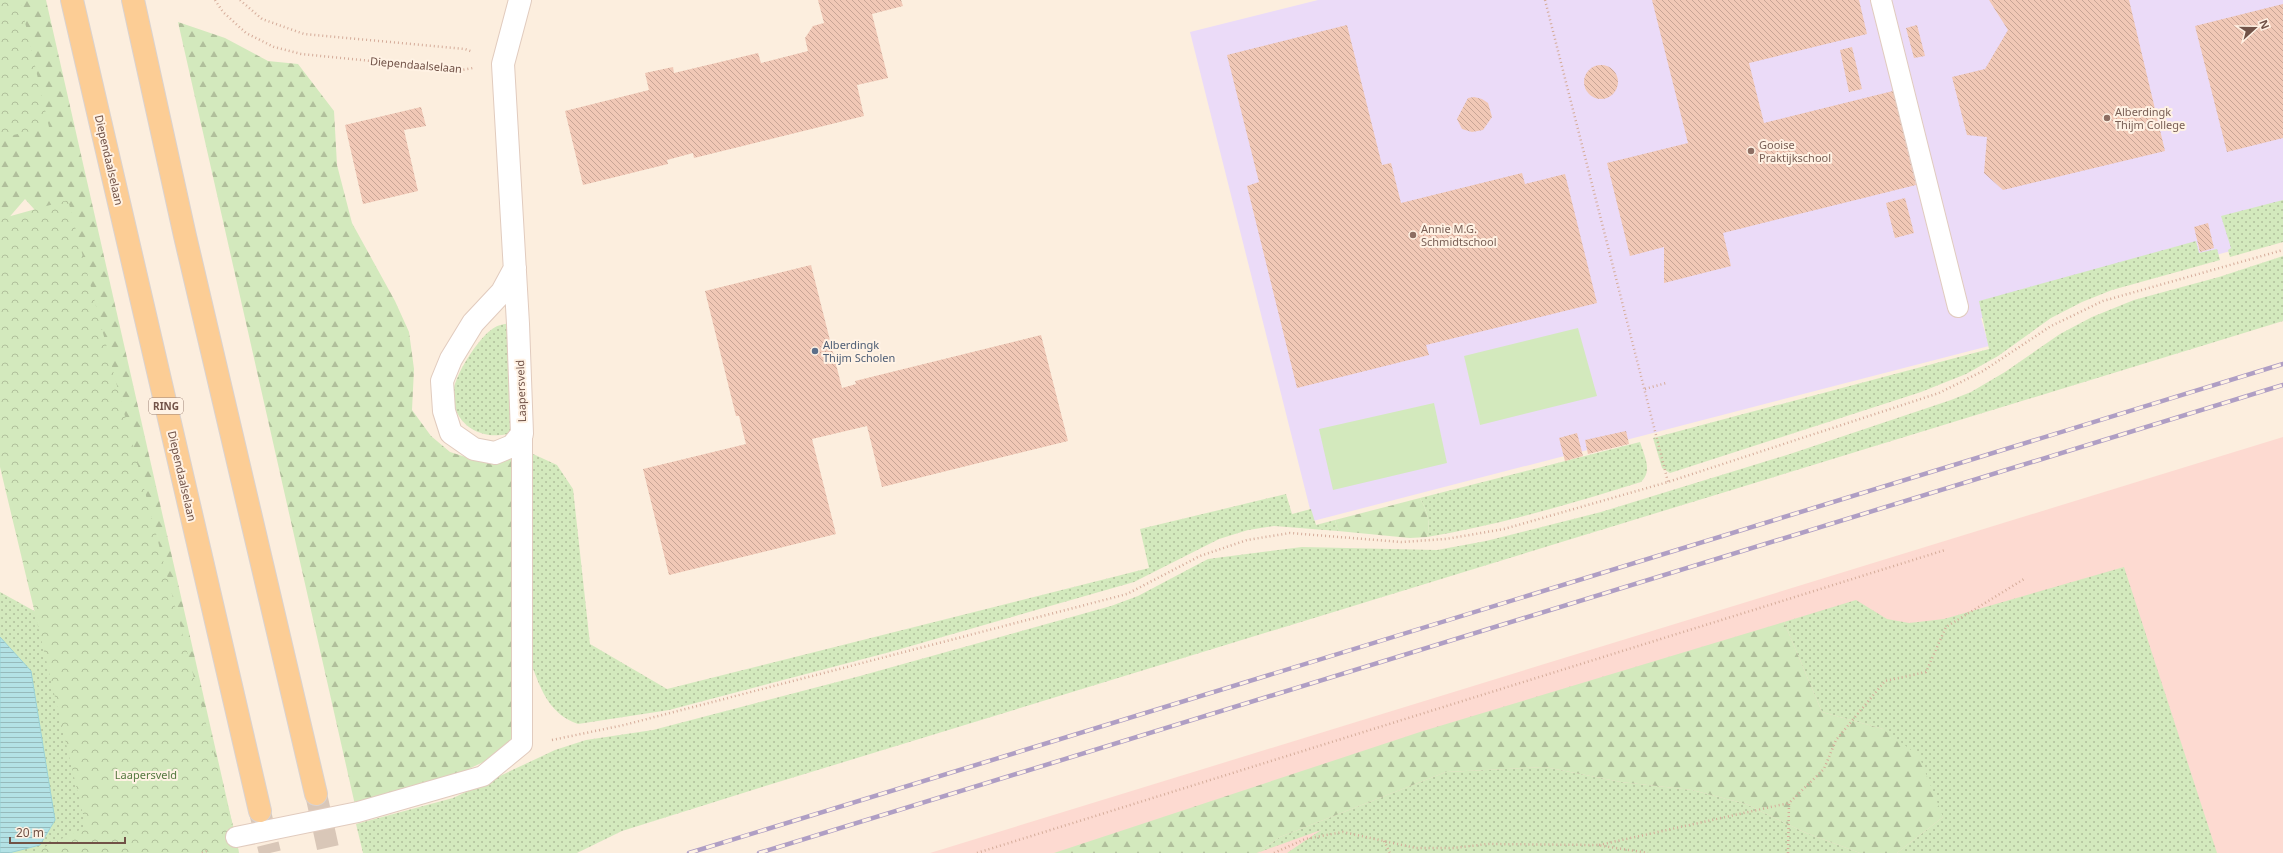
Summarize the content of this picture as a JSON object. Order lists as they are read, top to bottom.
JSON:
{
  "streets": {
    "main road": ["Diependaalselaan", "RING"],
    "street": ["Laapersveld"]
  },
  "crossings": [
    ["Diependaalselaan", "Laapersveld"]
  ],
  "parks": ["Laapersveld"],
  "places": [
    "Alberdingk Thijm College",
    "Gooise Praktijkschool",
    "Annie M.G. Schmidtschool",
    "Alberdingk Thijm Scholen"
  ],
  "scale_bar": "20 m",
  "north": "right"
}
